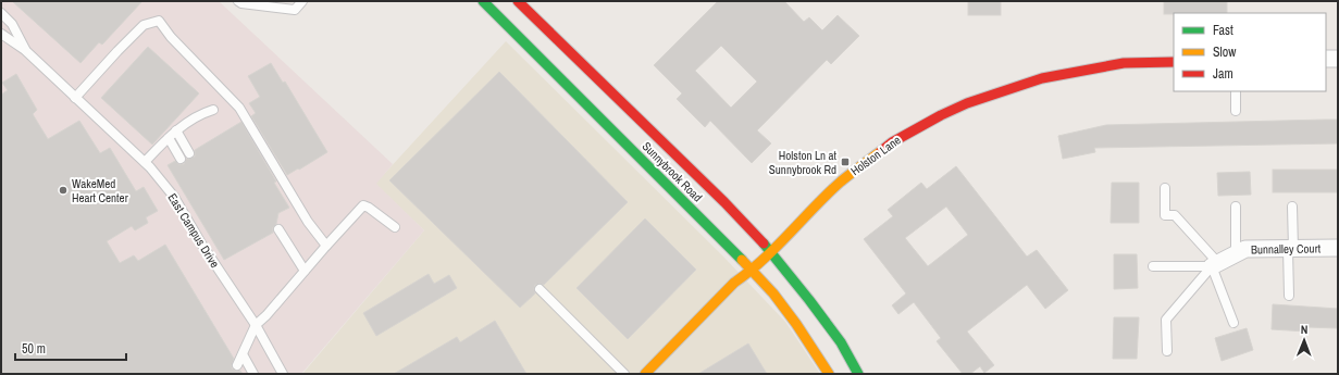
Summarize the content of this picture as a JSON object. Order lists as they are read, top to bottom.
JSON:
{
  "streets": {
    "main road": ["Holston Lane", "Sunnybrook Road"],
    "street": ["Bunnalley Court"],
    "lane": ["East Campus Drive"]
  },
  "crossings": [
    ["Holston Lane", "Sunnybrook Road"]
  ],
  "places": {
    "transit": ["Holston Ln at Sunnybrook Rd"],
    "other": ["WakeMed Heart Center"]
  },
  "legend": ["Fast", "Slow", "Jam"],
  "scale_bar": "50 m",
  "north": "top"
}
